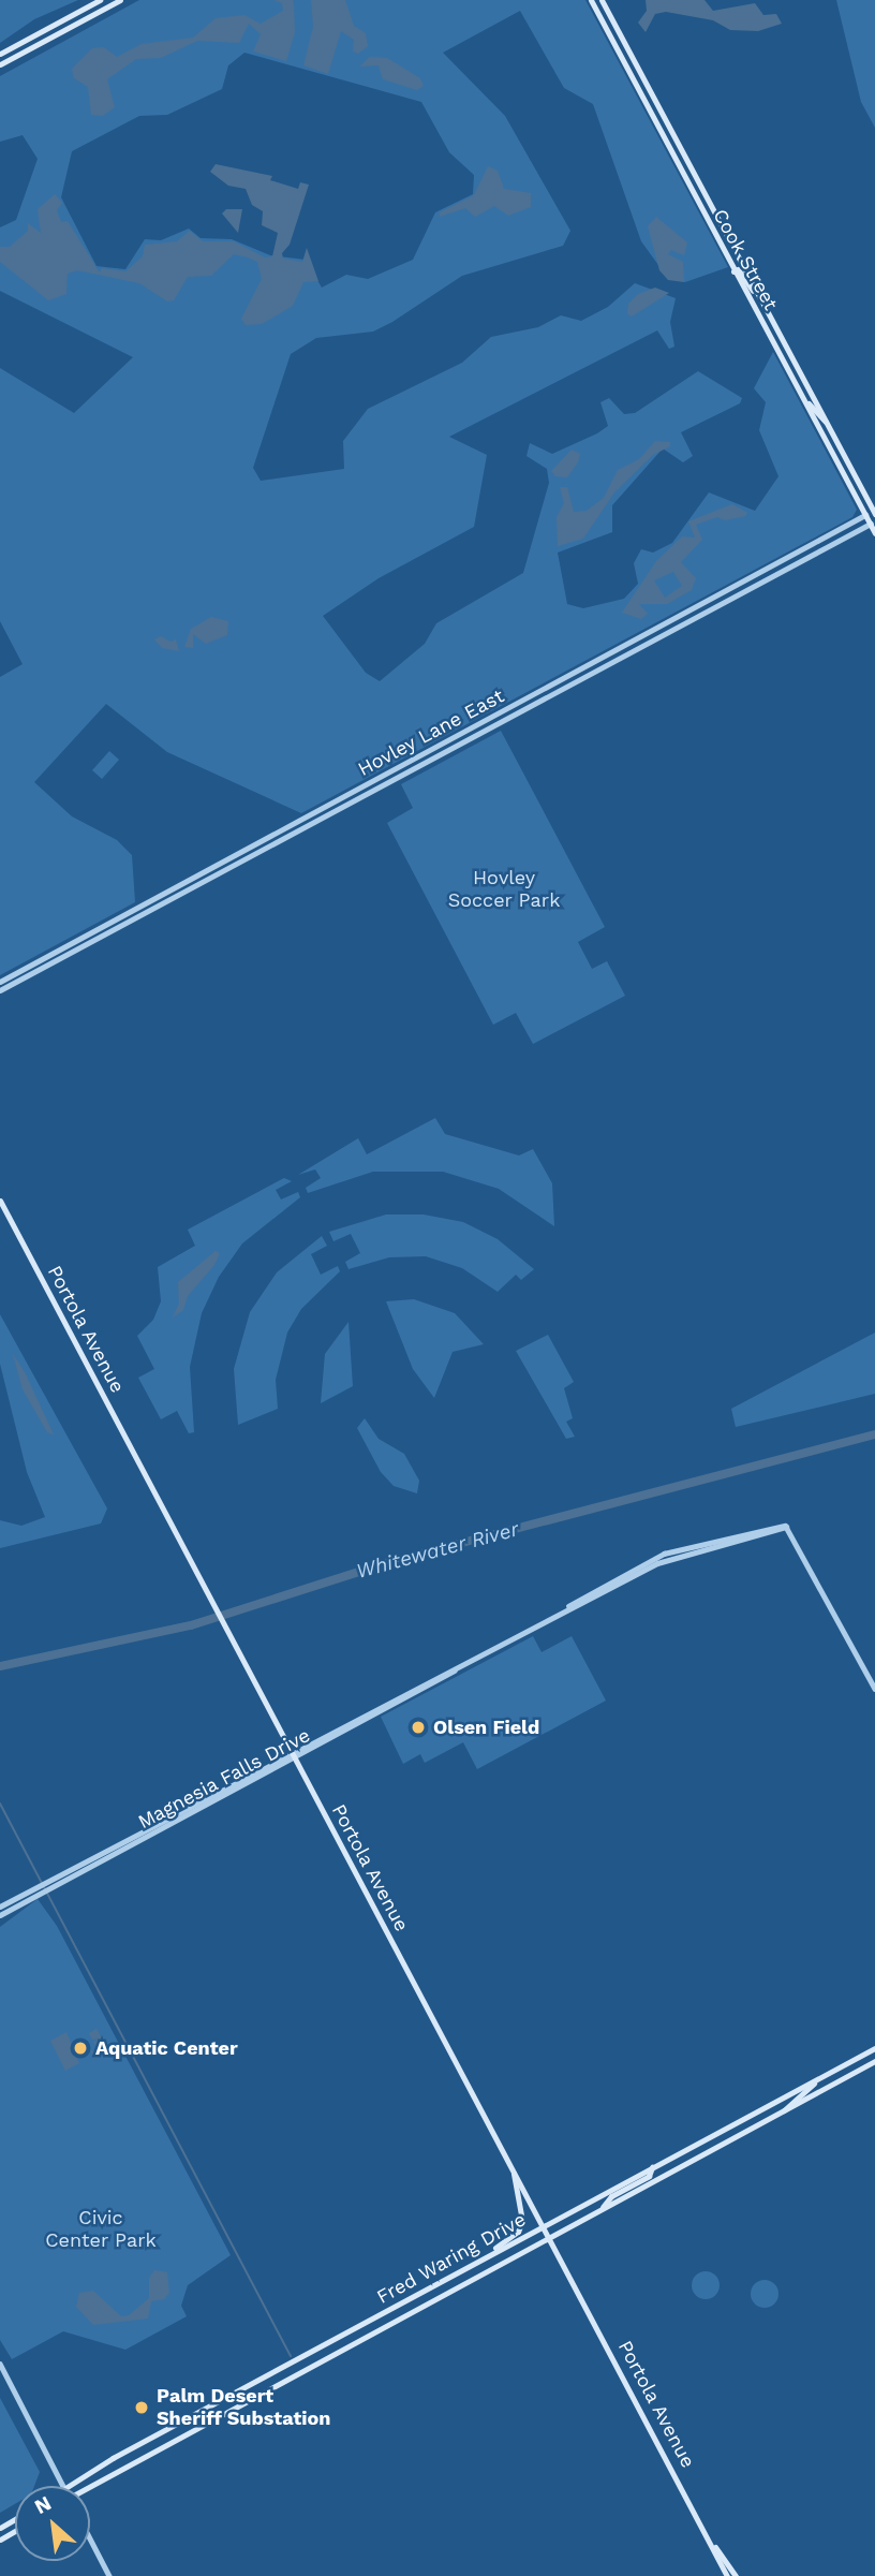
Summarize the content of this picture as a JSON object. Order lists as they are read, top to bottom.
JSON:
{
  "streets": {
    "main road": [
      "Cook Street",
      "Hovley Lane East",
      "Portola Avenue",
      "Fred Waring Drive"
    ],
    "street": ["Magnesia Falls Drive"]
  },
  "crossings": [
    ["Cook Street", "Hovley Lane East"],
    ["Portola Avenue", "Magnesia Falls Drive"],
    ["Portola Avenue", "Fred Waring Drive"]
  ],
  "water": ["Whitewater River"],
  "parks": ["Hovley Soccer Park", "Civic Center Park"],
  "places": ["Olsen Field", "Aquatic Center", "Palm Desert Sheriff Substation"],
  "north": "top left"
}
